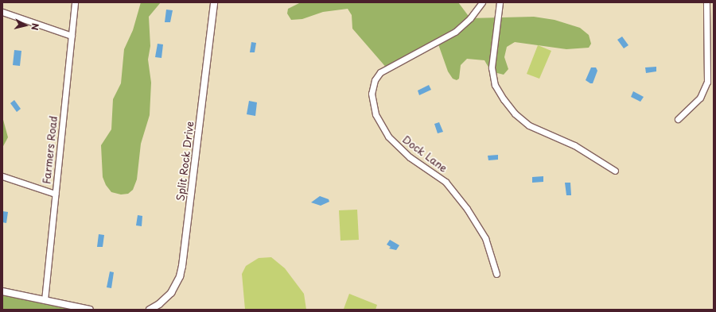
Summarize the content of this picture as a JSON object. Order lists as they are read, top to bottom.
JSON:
{
  "streets": {
    "street": ["Farmers Road", "Dock Lane", "Split Rock Drive"]
  },
  "north": "right"
}
